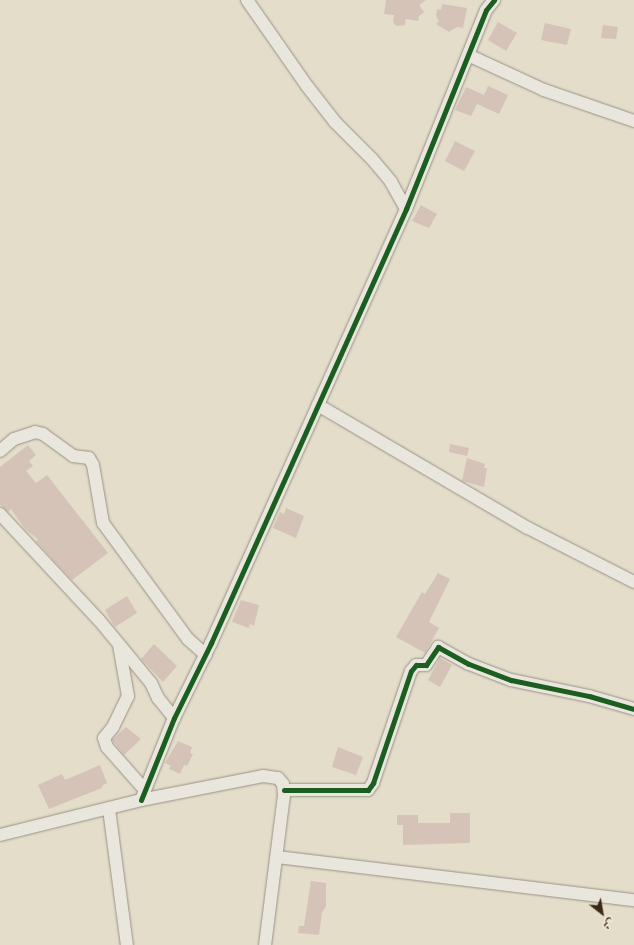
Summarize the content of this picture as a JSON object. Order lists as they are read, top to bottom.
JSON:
{
  "north": "bottom right"
}
